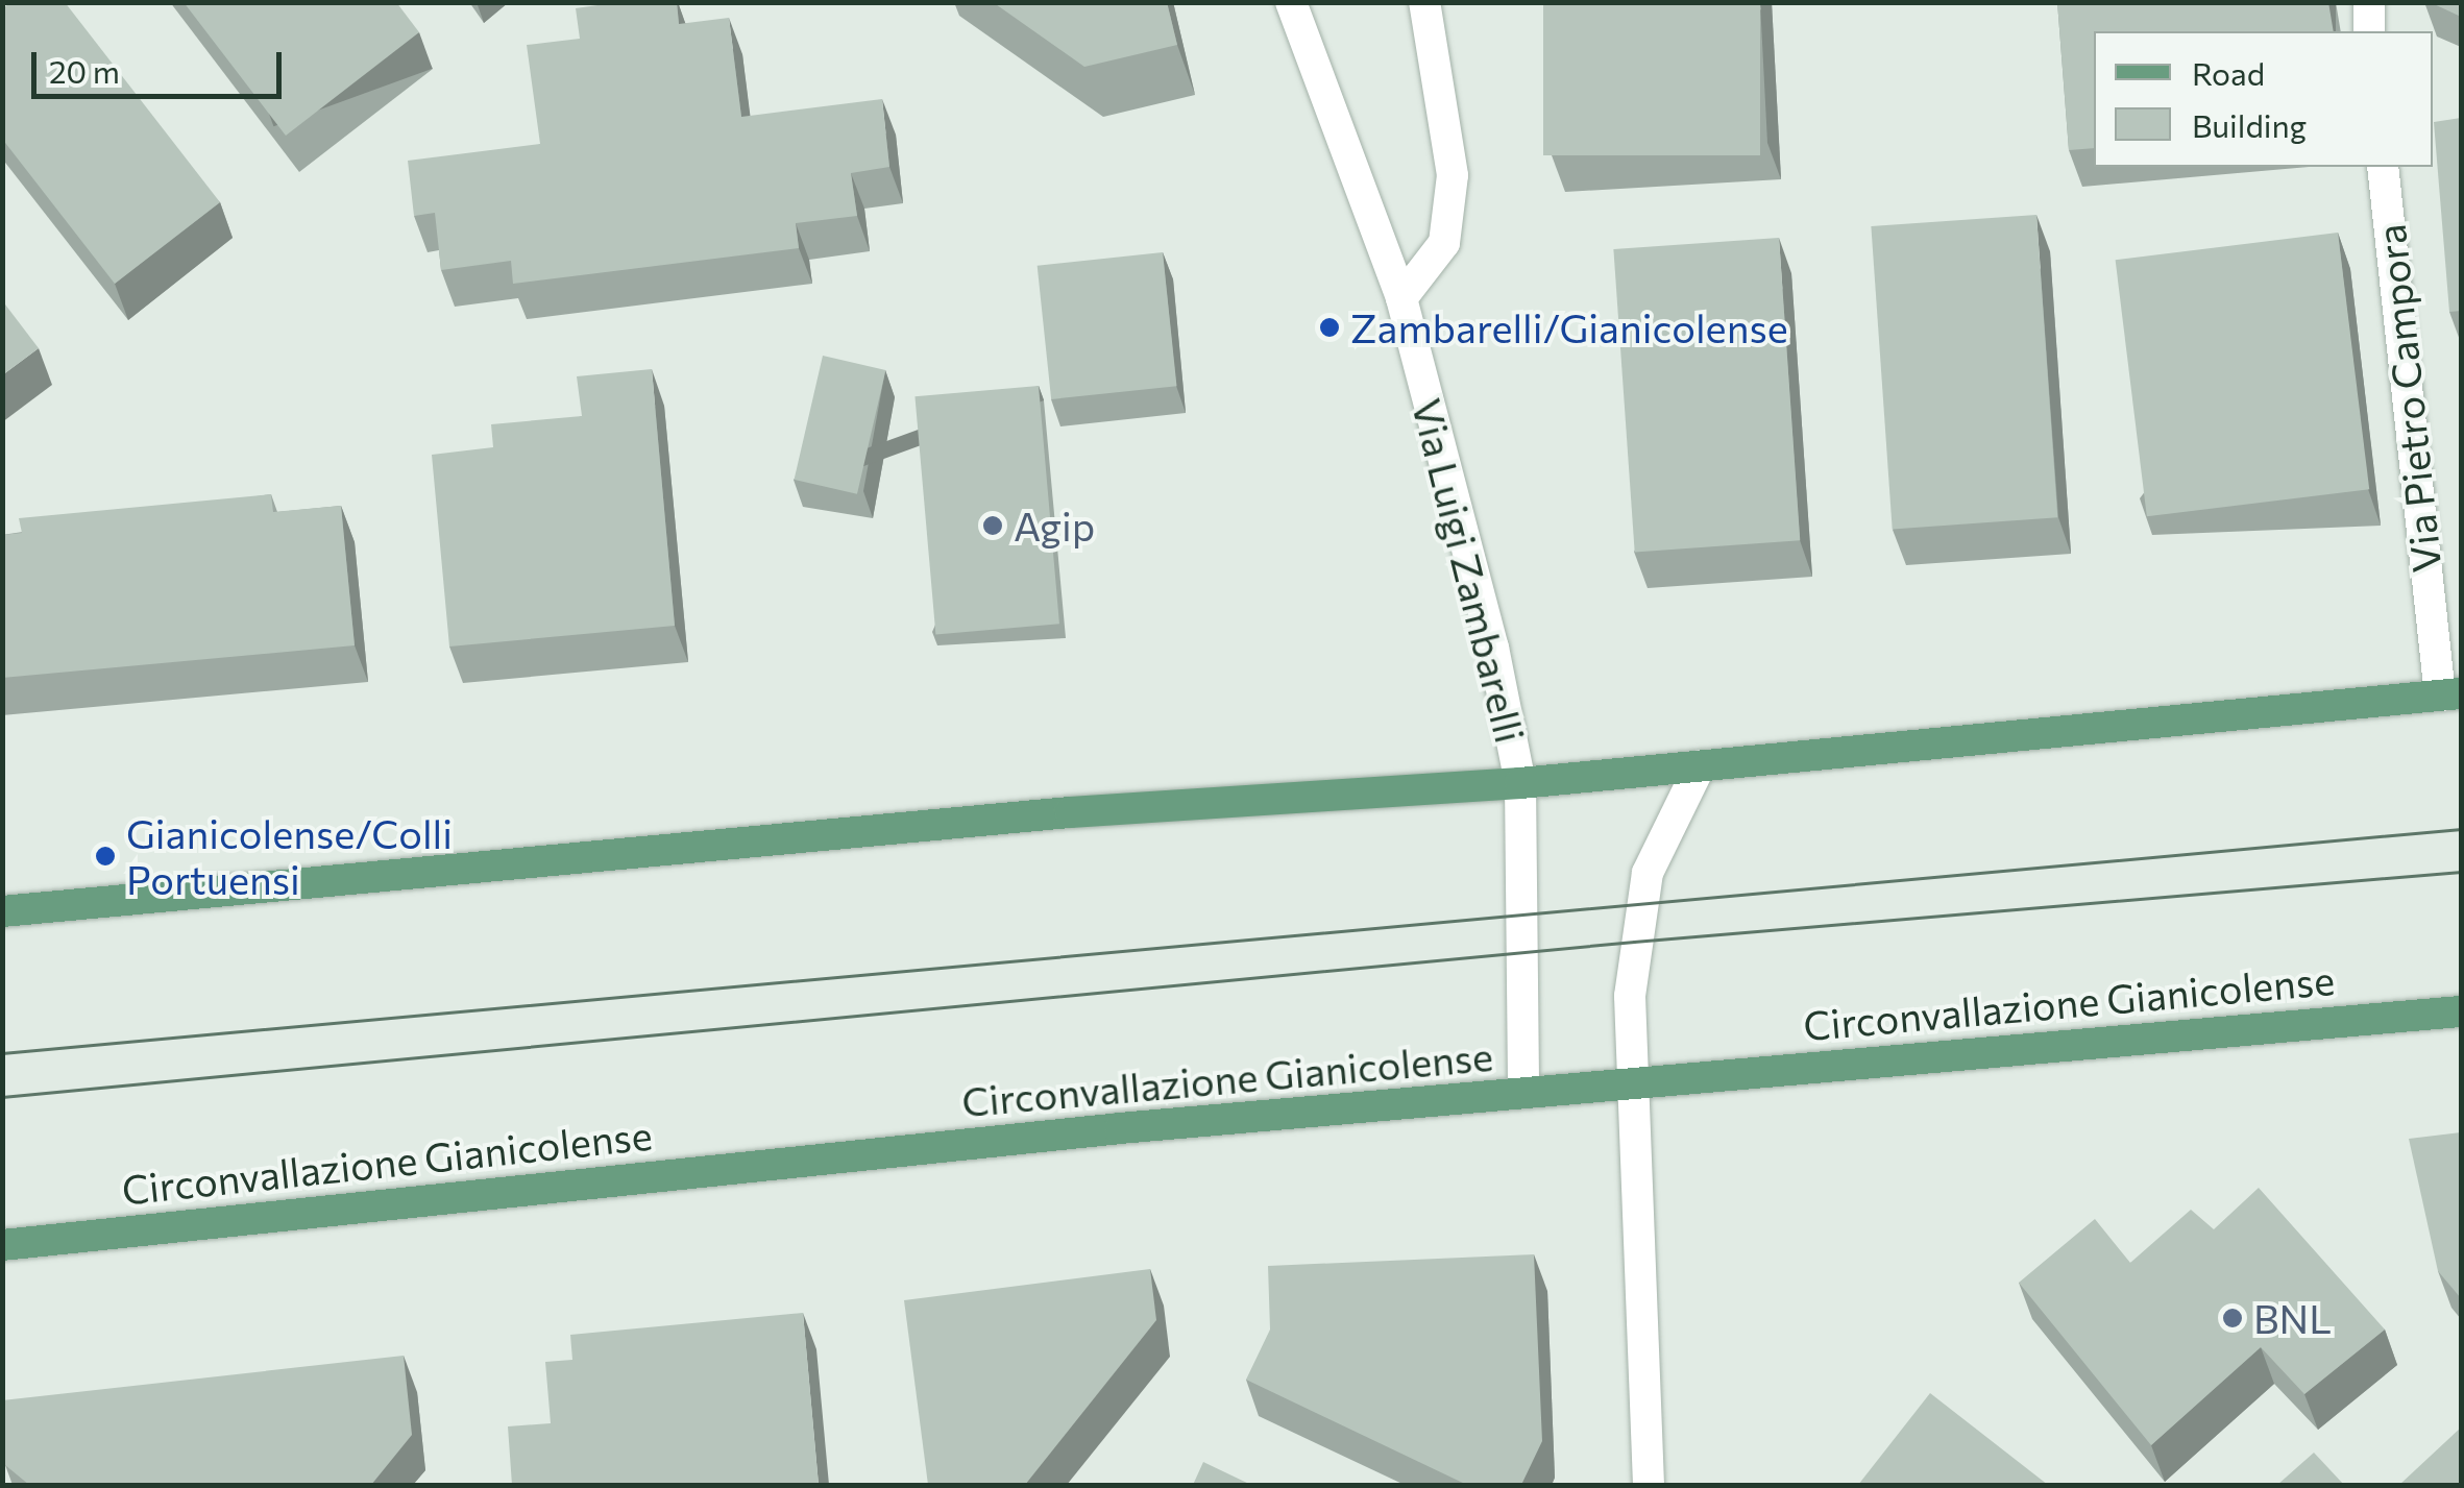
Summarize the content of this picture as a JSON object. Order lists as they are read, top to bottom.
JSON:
{
  "streets": {
    "main road": ["Circonvallazione Gianicolense"],
    "street": ["Via Pietro Campora", "Via Luigi Zambarelli"]
  },
  "crossings": [
    ["Via Luigi Zambarelli", "Circonvallazione Gianicolense"]
  ],
  "places": [
    "Zambarelli/Gianicolense",
    "Agip",
    "Gianicolense/Colli Portuensi",
    "BNL"
  ],
  "legend": ["Road", "Building"],
  "scale_bar": "20 m"
}
